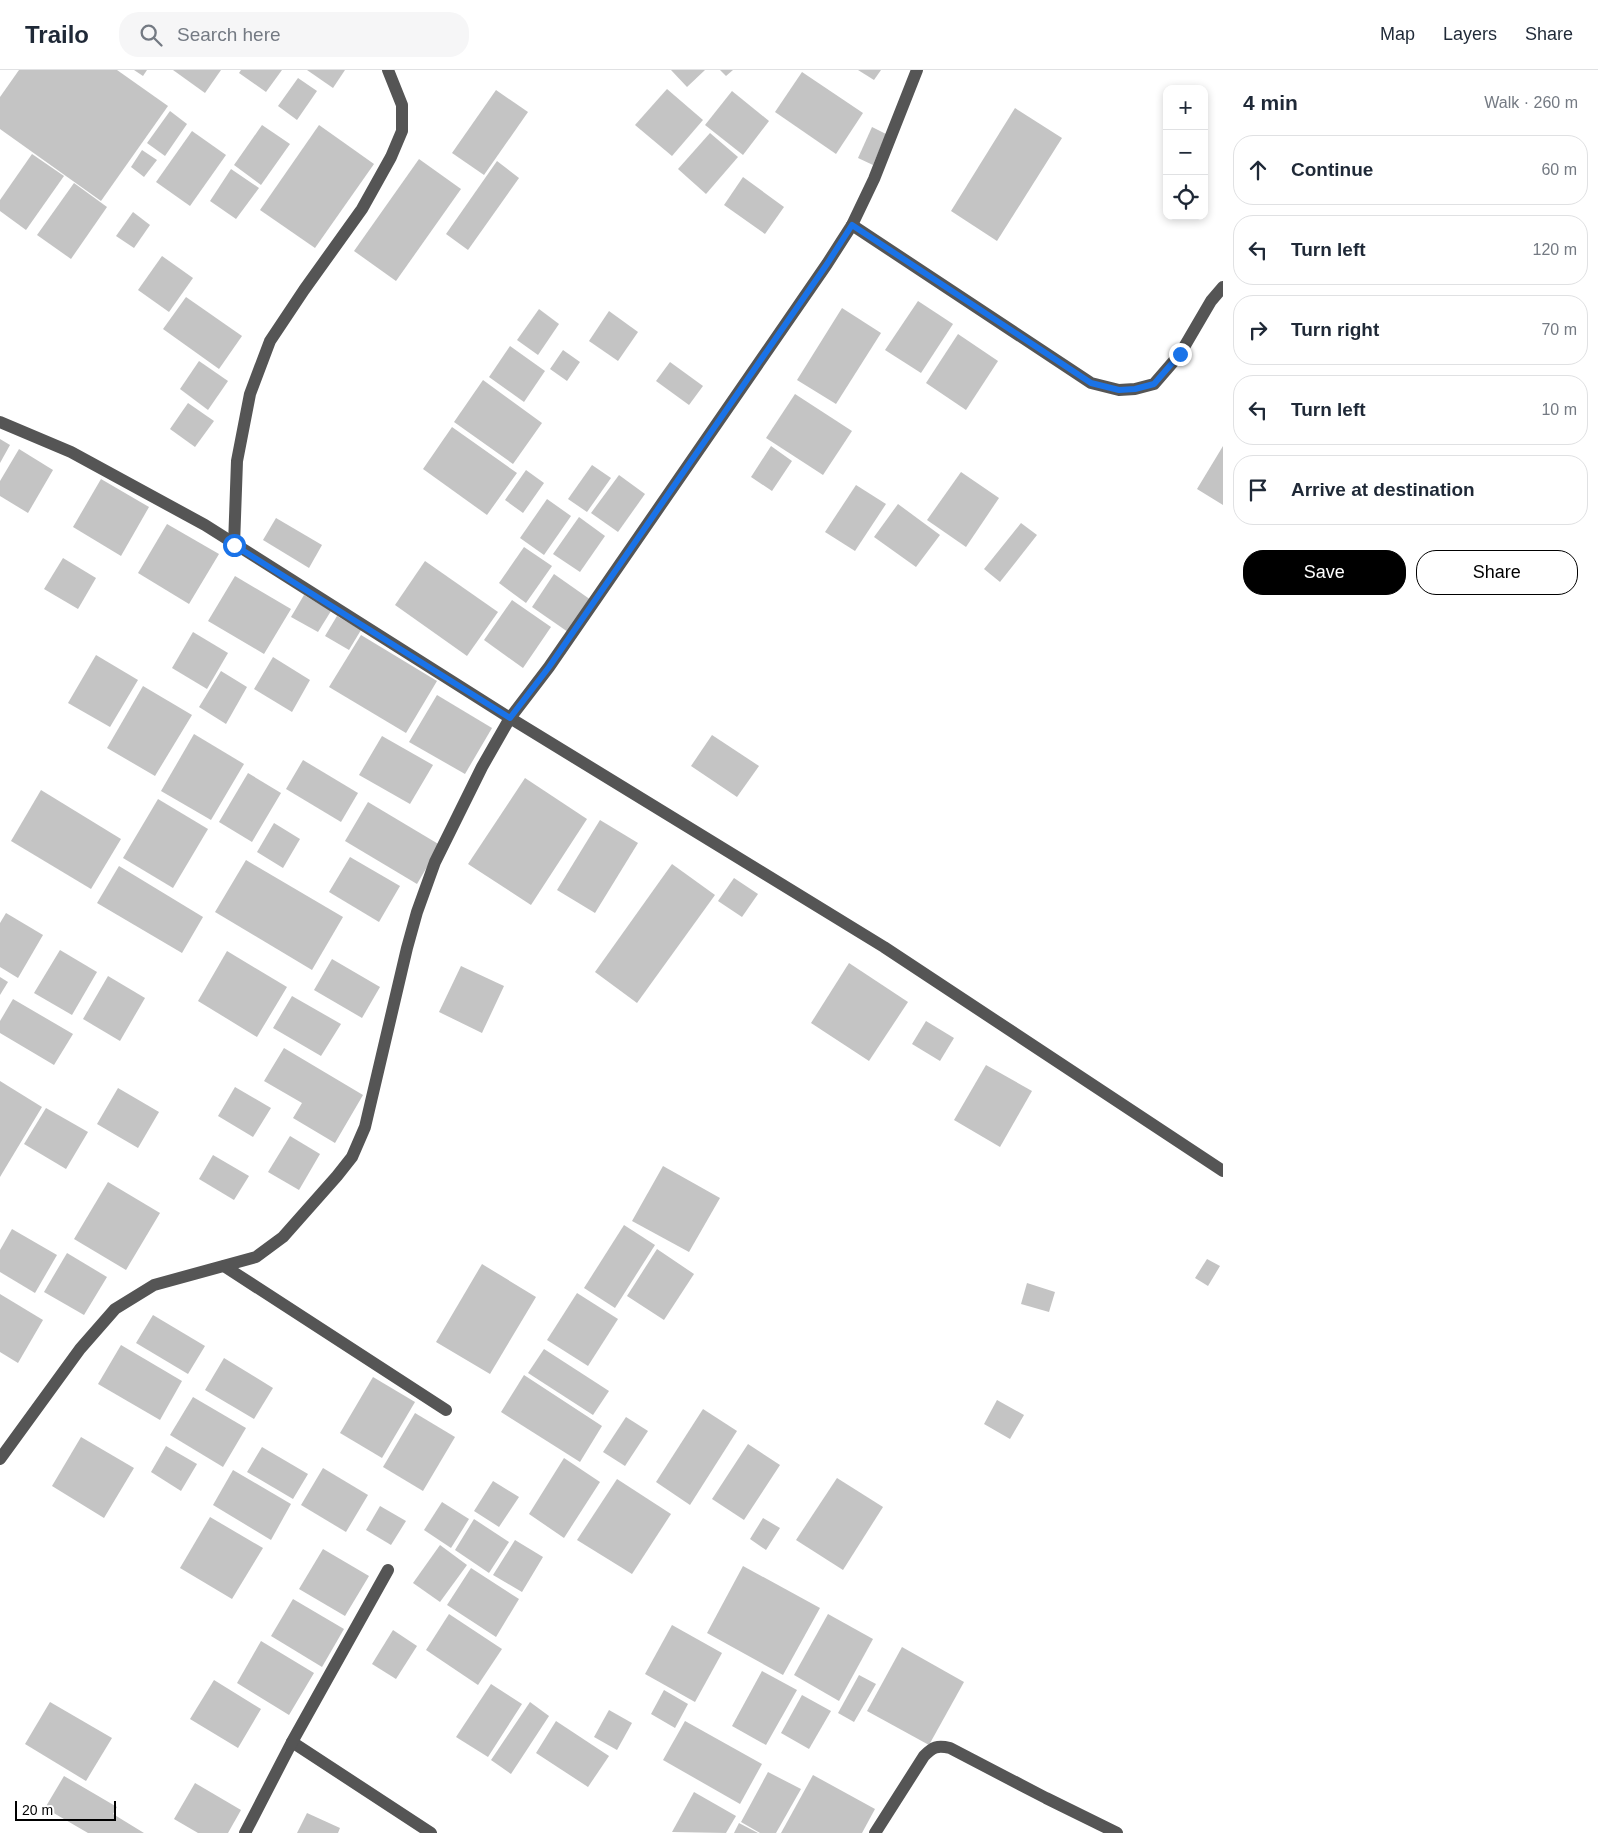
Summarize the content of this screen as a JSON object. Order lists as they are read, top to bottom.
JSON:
{
  "scale_bar": "20 m",
  "page": {
    "header": "Trailo",
    "search": "Search here",
    "nav": ["Map", "Layers", "Share"],
    "heading": ["4 min", "Walk · 260 m"],
    "map_buttons": ["+", "−"],
    "list": [
      ["Continue", "60 m"],
      ["Turn left", "120 m"],
      ["Turn right", "70 m"],
      ["Turn left", "10 m"],
      "Arrive at destination"
    ],
    "buttons": ["Save", "Share"],
    "scale": "20 m"
  }
}
